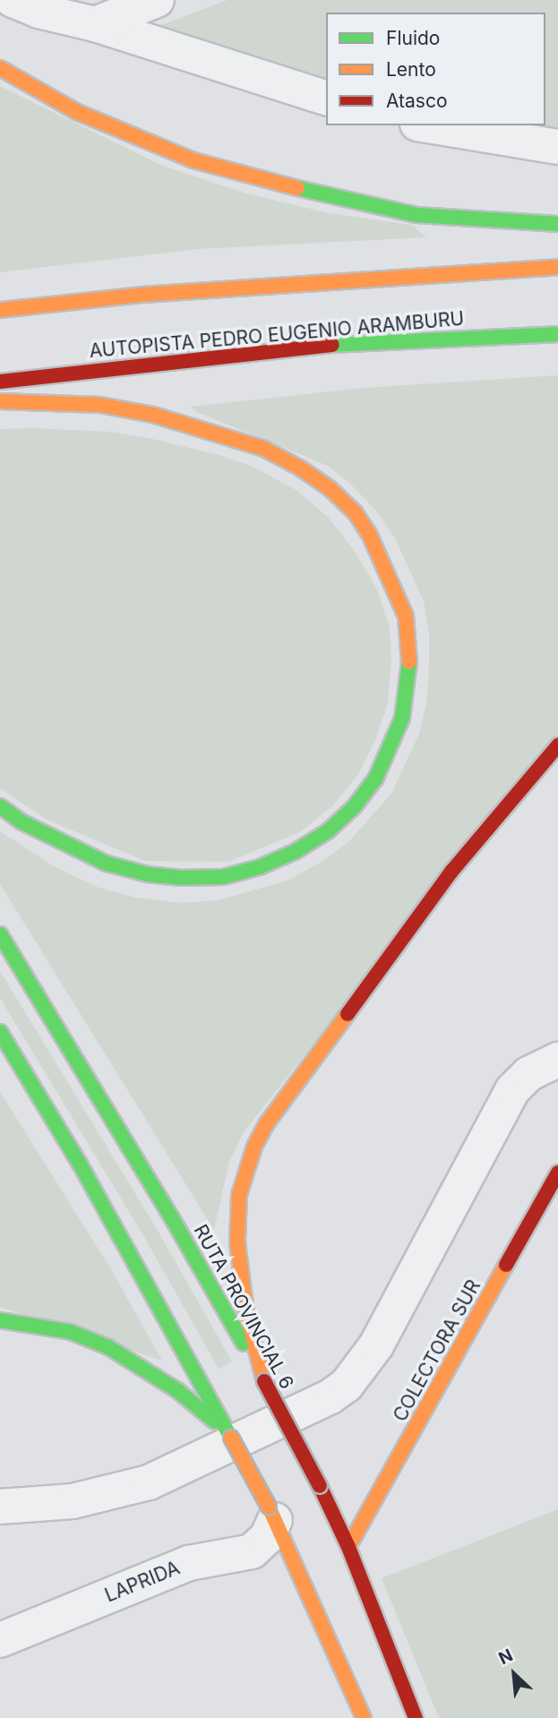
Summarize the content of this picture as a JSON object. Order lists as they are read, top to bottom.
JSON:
{
  "streets": {
    "main road": ["AUTOPISTA PEDRO EUGENIO ARAMBURU", "RUTA PROVINCIAL 6", "COLECTORA SUR"],
    "street": ["LAPRIDA"]
  },
  "crossings": [
    ["RUTA PROVINCIAL 6", "COLECTORA SUR"]
  ],
  "legend": ["Fluido", "Lento", "Atasco"],
  "north": "top left"
}
